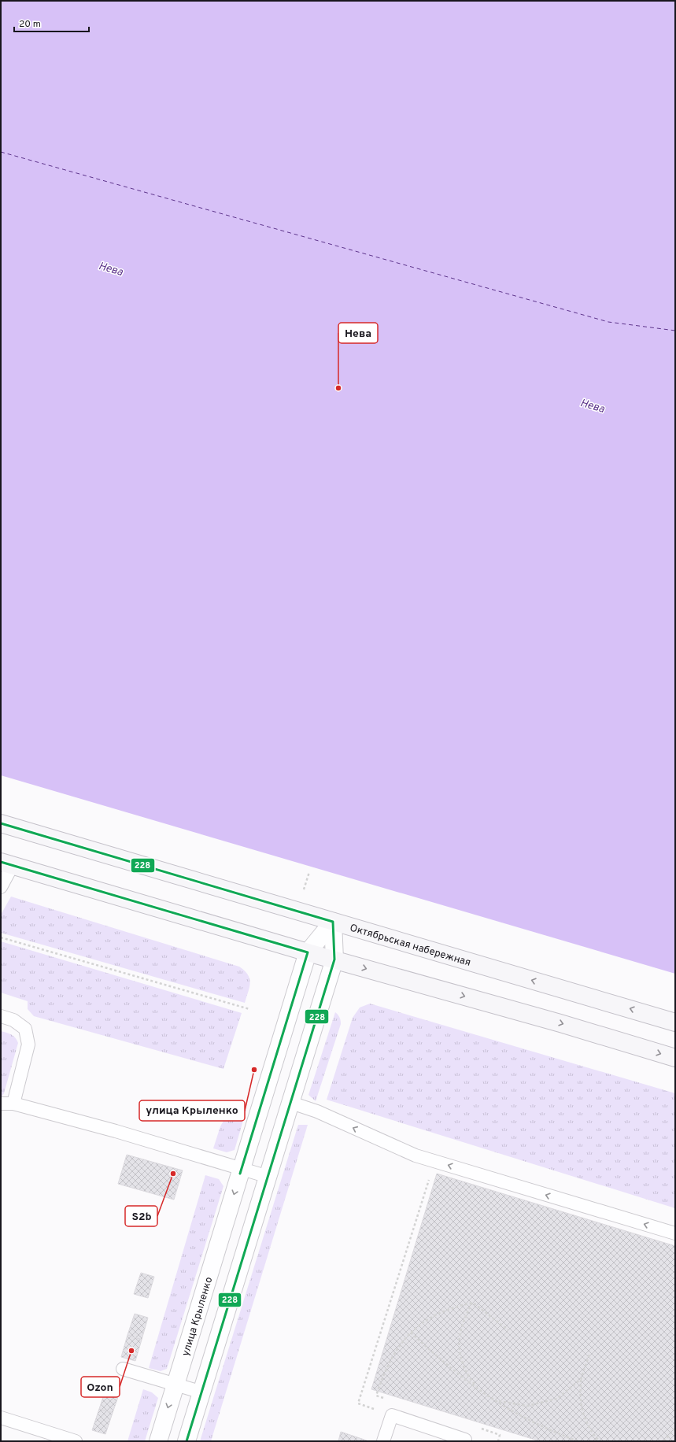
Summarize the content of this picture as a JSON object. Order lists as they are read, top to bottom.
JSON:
{
  "streets": {
    "main road": ["Октябрьская набережная"],
    "street": ["улица Крыленко"]
  },
  "crossings": [
    ["Октябрьская набережная", "улица Крыленко"]
  ],
  "water": ["Нева"],
  "places": [
    "Нева",
    "улица Крыленко",
    "S2b",
    "Ozon"
  ],
  "lines": ["transit line 228"],
  "scale_bar": "20 m"
}
